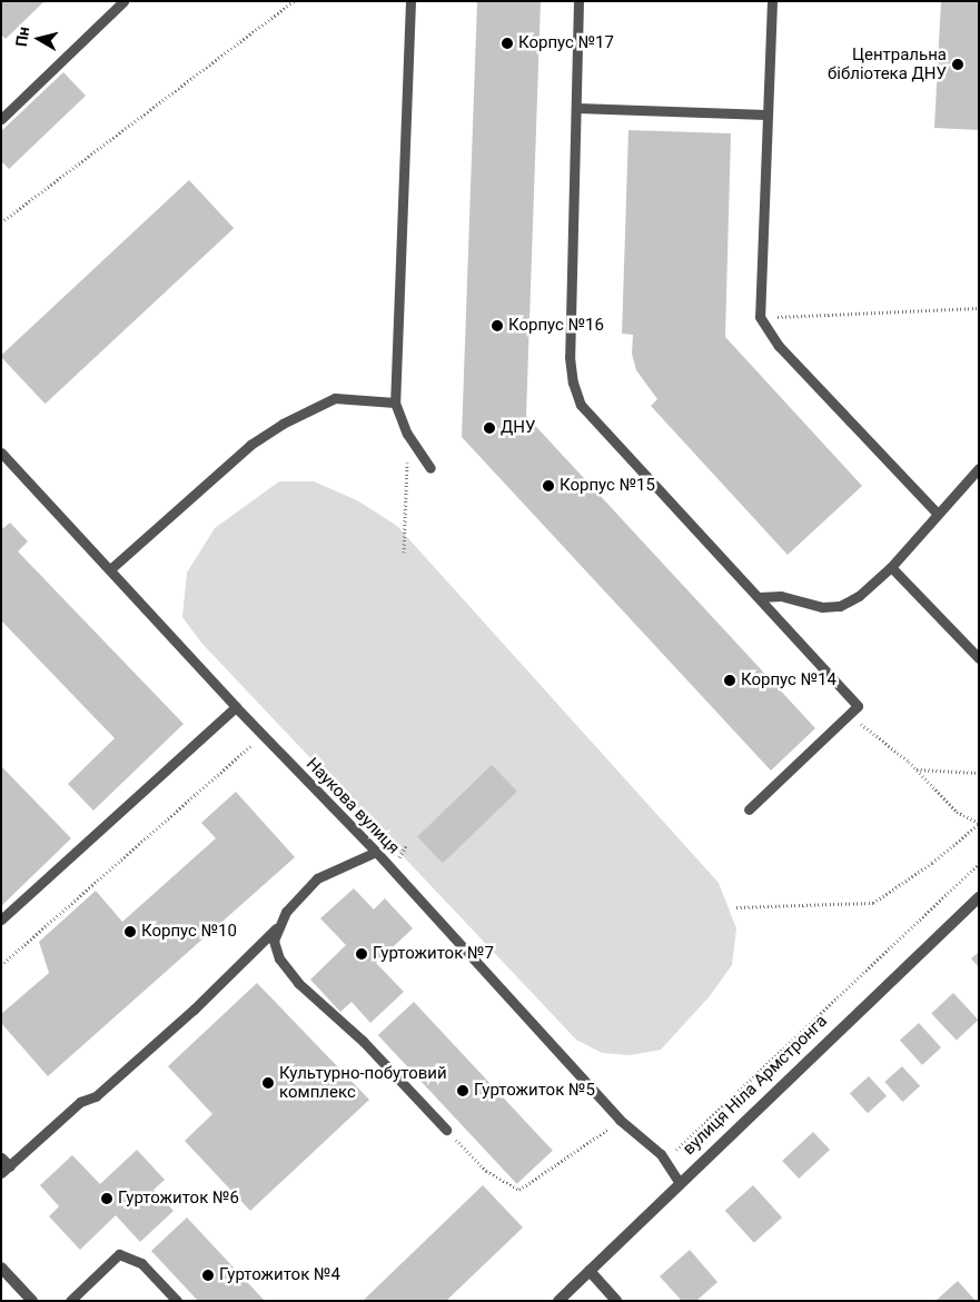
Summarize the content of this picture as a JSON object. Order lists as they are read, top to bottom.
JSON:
{
  "streets": {
    "street": ["вулиця Ніла Армстронга"],
    "lane": ["Наукова вулиця"]
  },
  "crossings": [
    ["Наукова вулиця", "вулиця Ніла Армстронга"]
  ],
  "places": [
    "Корпус №17",
    "Центральна бібліотека ДНУ",
    "Корпус №16",
    "ДНУ",
    "Корпус №15",
    "Корпус №14",
    "Корпус №10",
    "Гуртожиток №7",
    "Культурно-побутовий комплекс",
    "Гуртожиток №5",
    "Гуртожиток №6",
    "Гуртожиток №4"
  ],
  "north": "left"
}
